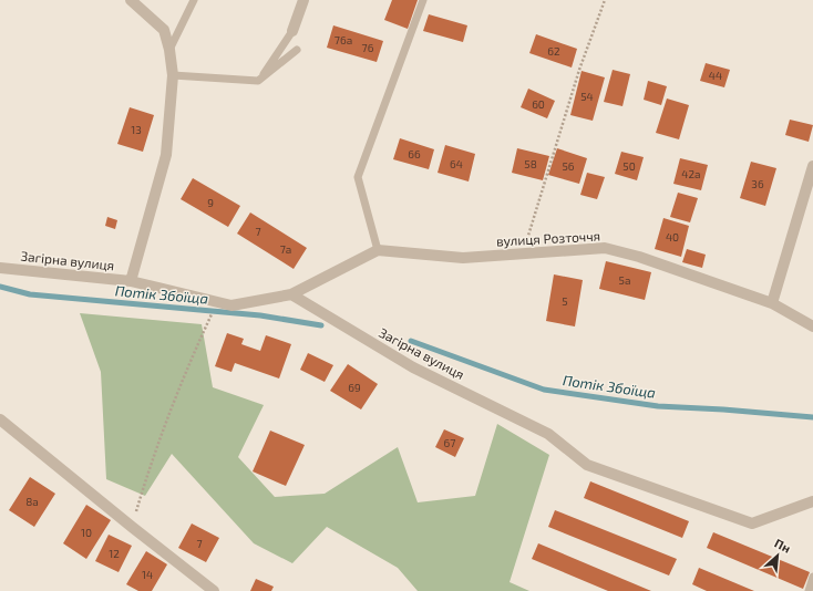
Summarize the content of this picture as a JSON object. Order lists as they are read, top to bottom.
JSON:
{
  "streets": {
    "street": ["вулиця Розточчя", "Загірна вулиця"]
  },
  "water": ["Потік Збоїща"],
  "house_numbers": [
    "76а",
    "76",
    "62",
    "44",
    "54",
    "60",
    "13",
    "66",
    "64",
    "58",
    "56",
    "50",
    "42а",
    "36",
    "9",
    "7",
    "40",
    "7а",
    "5а",
    "5",
    "69",
    "67",
    "8а",
    "10",
    "7",
    "12",
    "14"
  ],
  "north": "top right"
}
